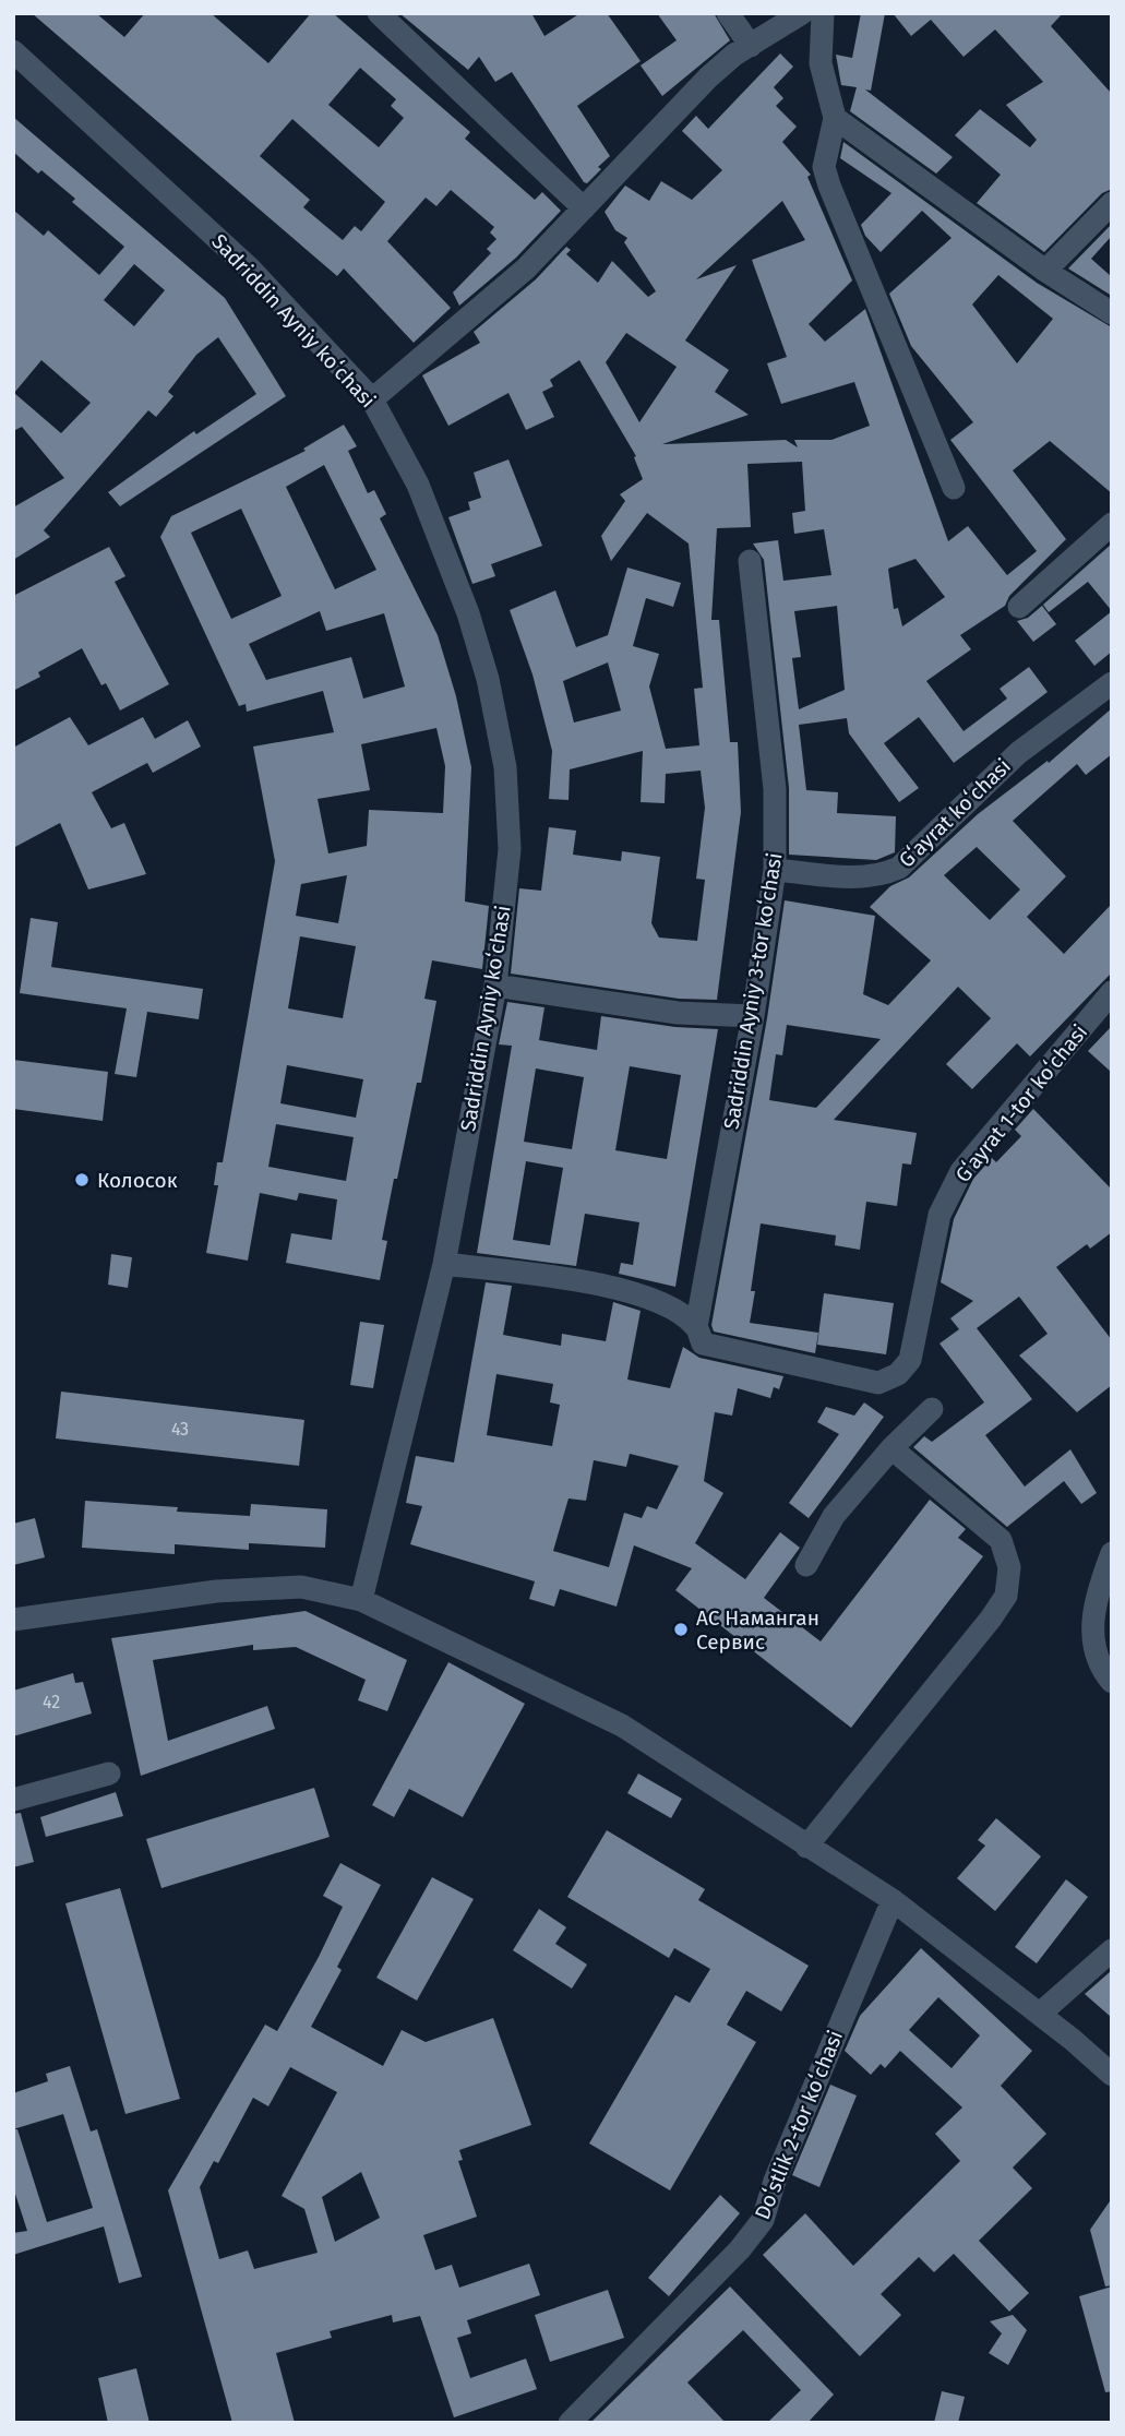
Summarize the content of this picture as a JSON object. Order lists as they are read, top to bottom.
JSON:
{
  "streets": {
    "street": [
      "Sadriddin Ayniy koʻchasi",
      "Gʻayrat koʻchasi",
      "Sadriddin Ayniy 3-tor koʻchasi",
      "Gʻayrat 1-tor koʻchasi",
      "Doʻstlik 2-tor koʻchasi"
    ]
  },
  "crossings": [
    ["Gʻayrat koʻchasi", "Sadriddin Ayniy 3-tor koʻchasi"],
    ["Sadriddin Ayniy 3-tor koʻchasi", "Gʻayrat 1-tor koʻchasi"]
  ],
  "places": ["Колосок", "АС Наманган Сервис"],
  "house_numbers": ["43", "42"]
}
